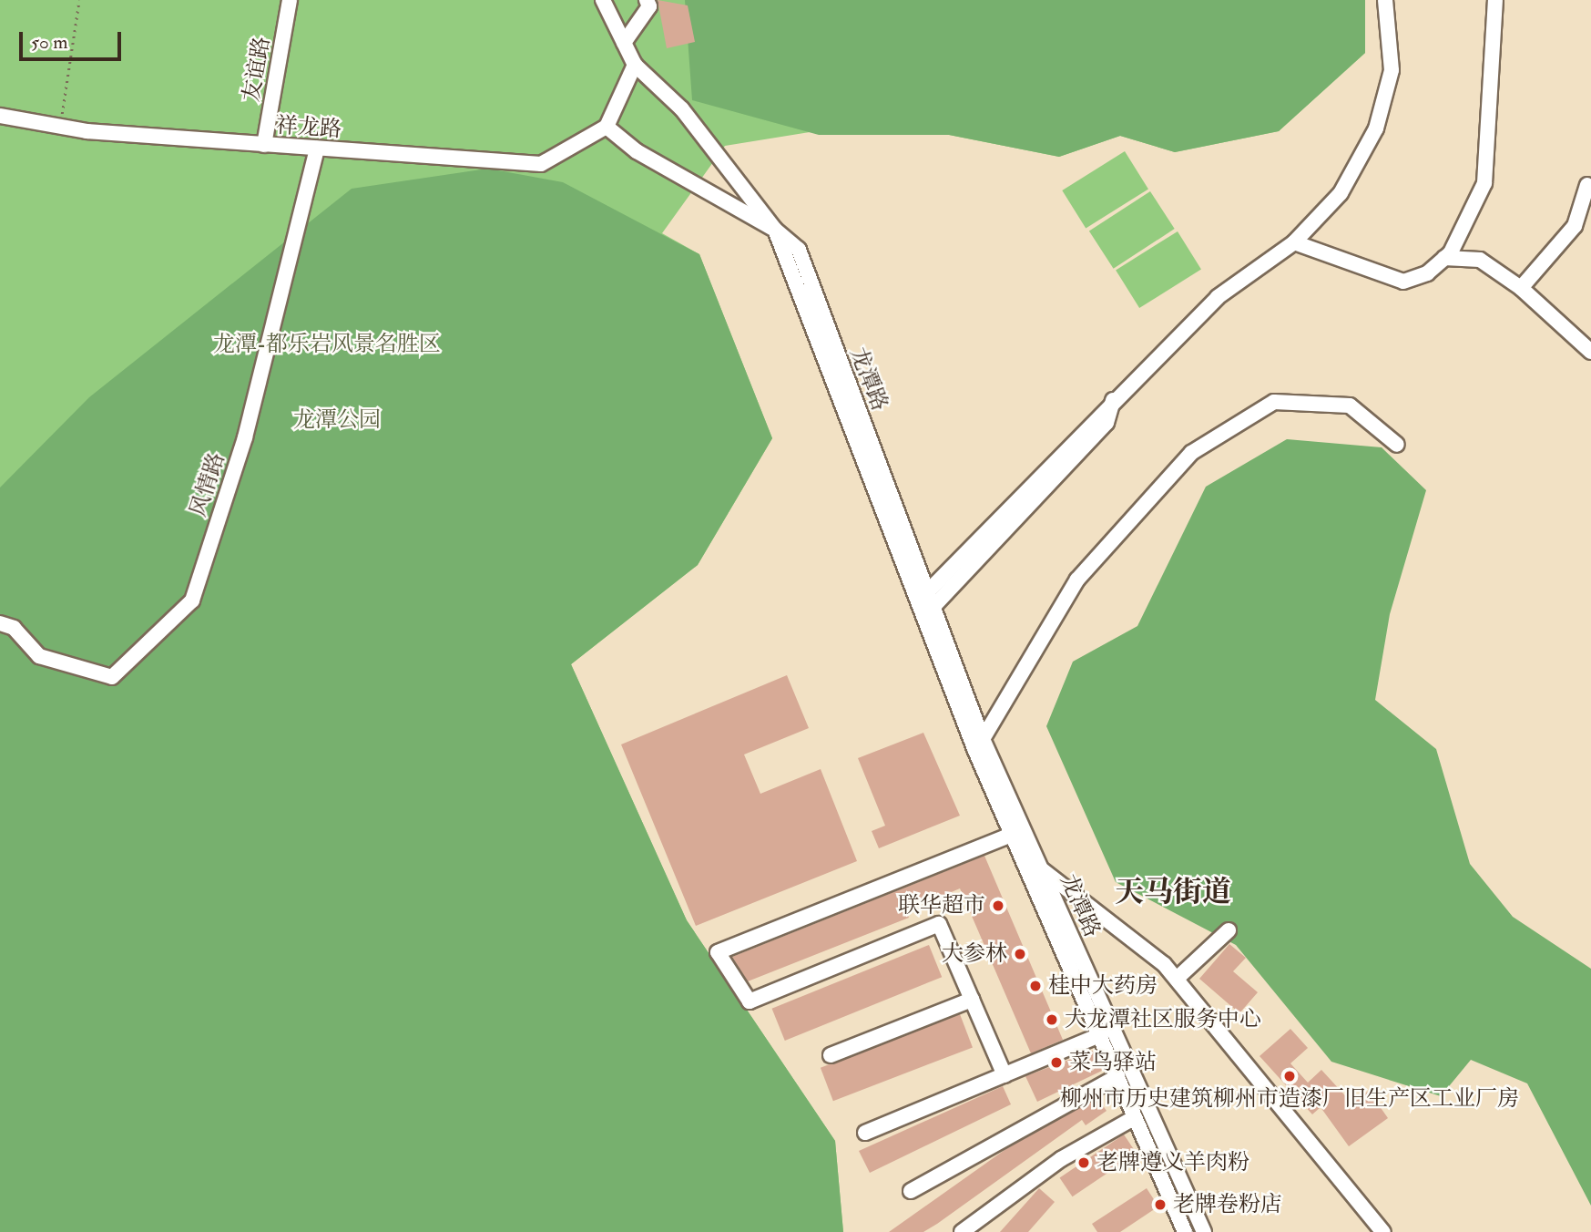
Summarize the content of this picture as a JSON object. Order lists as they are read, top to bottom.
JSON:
{
  "streets": {
    "street": [
      "友谊路",
      "祥龙路",
      "龙潭路",
      "风情路"
    ]
  },
  "crossings": [
    ["友谊路", "祥龙路"],
    ["祥龙路", "龙潭路"],
    ["祥龙路", "风情路"]
  ],
  "districts": ["天马街道"],
  "parks": ["龙潭-都乐岩风景名胜区", "龙潭公园"],
  "places": [
    "联华超市",
    "大参林",
    "桂中大药房",
    "大龙潭社区服务中心",
    "菜鸟驿站",
    "柳州市历史建筑柳州市造漆厂旧生产区工业厂房",
    "老牌遵义羊肉粉",
    "老牌卷粉店"
  ],
  "scale_bar": "50 m"
}
